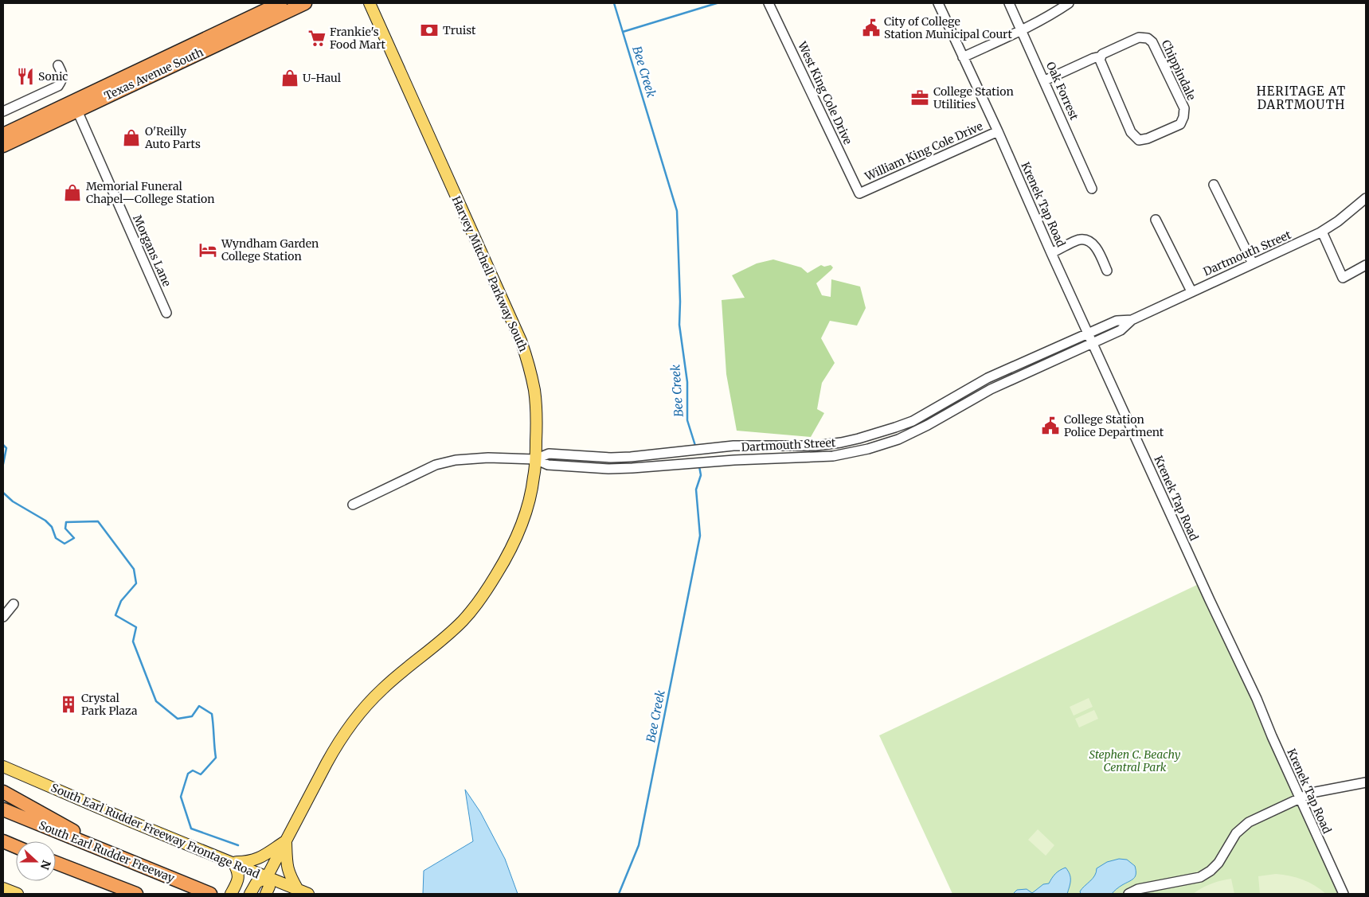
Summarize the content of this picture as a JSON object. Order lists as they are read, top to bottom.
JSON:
{
  "streets": {
    "highway": ["Texas Avenue South", "South Earl Rudder Freeway"],
    "main road": ["Harvey Mitchell Parkway South", "South Earl Rudder Freeway Frontage Road"],
    "street": [
      "Chippindale",
      "Oak Forrest",
      "West King Cole Drive",
      "William King Cole Drive",
      "Krenek Tap Road",
      "Morgans Lane",
      "Dartmouth Street"
    ]
  },
  "crossings": [
    ["Chippindale", "Oak Forrest"],
    ["Texas Avenue South", "Morgans Lane"],
    ["West King Cole Drive", "William King Cole Drive"],
    ["William King Cole Drive", "Krenek Tap Road"],
    ["Krenek Tap Road", "Dartmouth Street"],
    ["Dartmouth Street", "Harvey Mitchell Parkway South"],
    ["Harvey Mitchell Parkway South", "South Earl Rudder Freeway Frontage Road"]
  ],
  "districts": ["HERITAGE AT DARTMOUTH"],
  "water": ["Bee Creek"],
  "parks": ["Stephen C. Beachy Central Park"],
  "places": {
    "public building": ["City of College Station Municipal Court", "College Station Police Department"],
    "bank": ["Truist"],
    "supermarket": ["Frankie's Food Mart"],
    "restaurant": ["Sonic"],
    "shop": ["U-Haul", "O'Reilly Auto Parts", "Memorial Funeral Chapel—College Station"],
    "office": ["College Station Utilities"],
    "hotel": ["Wyndham Garden College Station"],
    "building": ["Crystal Park Plaza"]
  },
  "north": "right"
}
